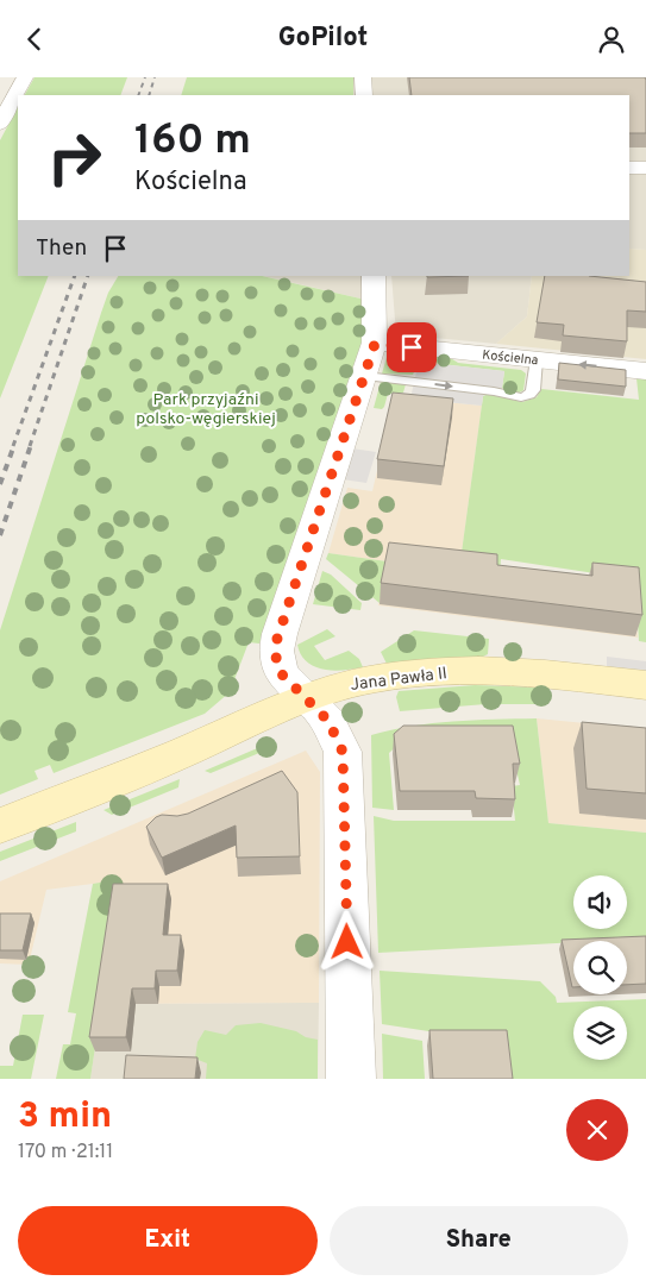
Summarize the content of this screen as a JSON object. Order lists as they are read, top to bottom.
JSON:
{
  "streets": {
    "street": ["Kościelna", "Jana Pawła II"]
  },
  "one_way": ["Kościelna"],
  "parks": ["Park przyjaźni polsko-węgierskiej"],
  "page": {
    "header": "GoPilot",
    "turn": ["160 m", "Kościelna"],
    "then": "Then",
    "heading": ["3 min", "170 m · 21:11"],
    "buttons": ["Exit", "Share"]
  }
}
